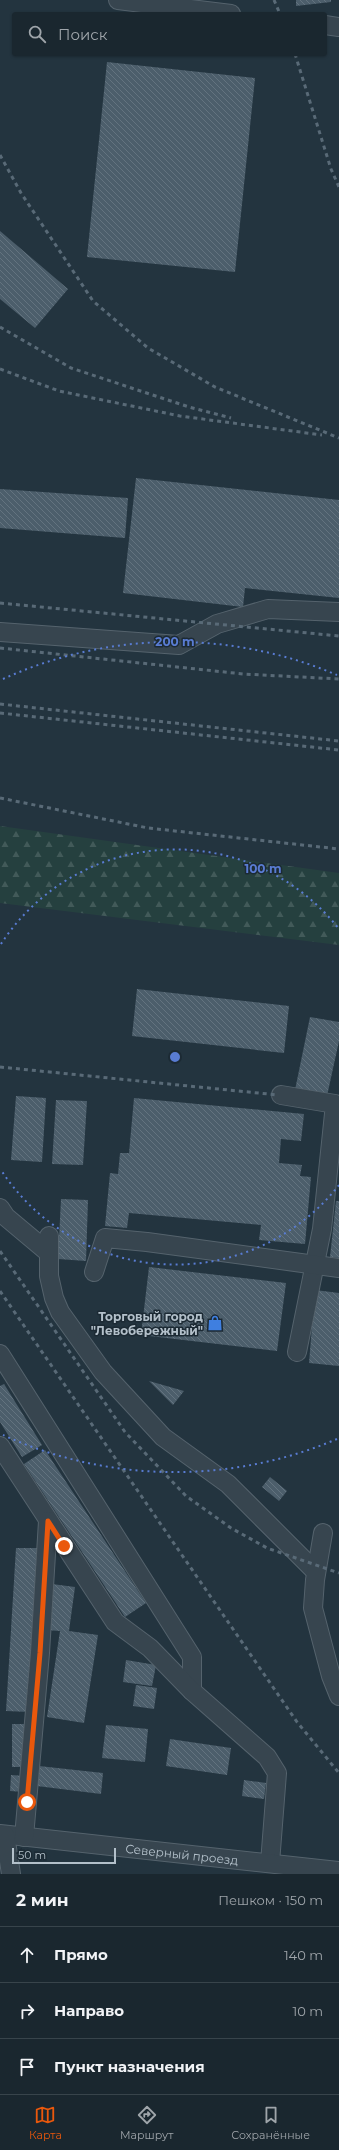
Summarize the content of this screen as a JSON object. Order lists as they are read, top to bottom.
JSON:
{
  "streets": {
    "street": ["Северный проезд"]
  },
  "places": {
    "shop": ["Торговый город \"Левобережный\""]
  },
  "scale_bar": "50 m",
  "page": {
    "search": "Поиск",
    "scale": "50 m",
    "heading": ["2 мин", "Пешком · 150 m"],
    "list": [
      ["Прямо", "140 m"],
      ["Направо", "10 m"],
      "Пункт назначения"
    ],
    "nav": ["Карта", "Маршрут", "Сохранённые"]
  },
  "rings": ["200 m", "100 m"]
}
